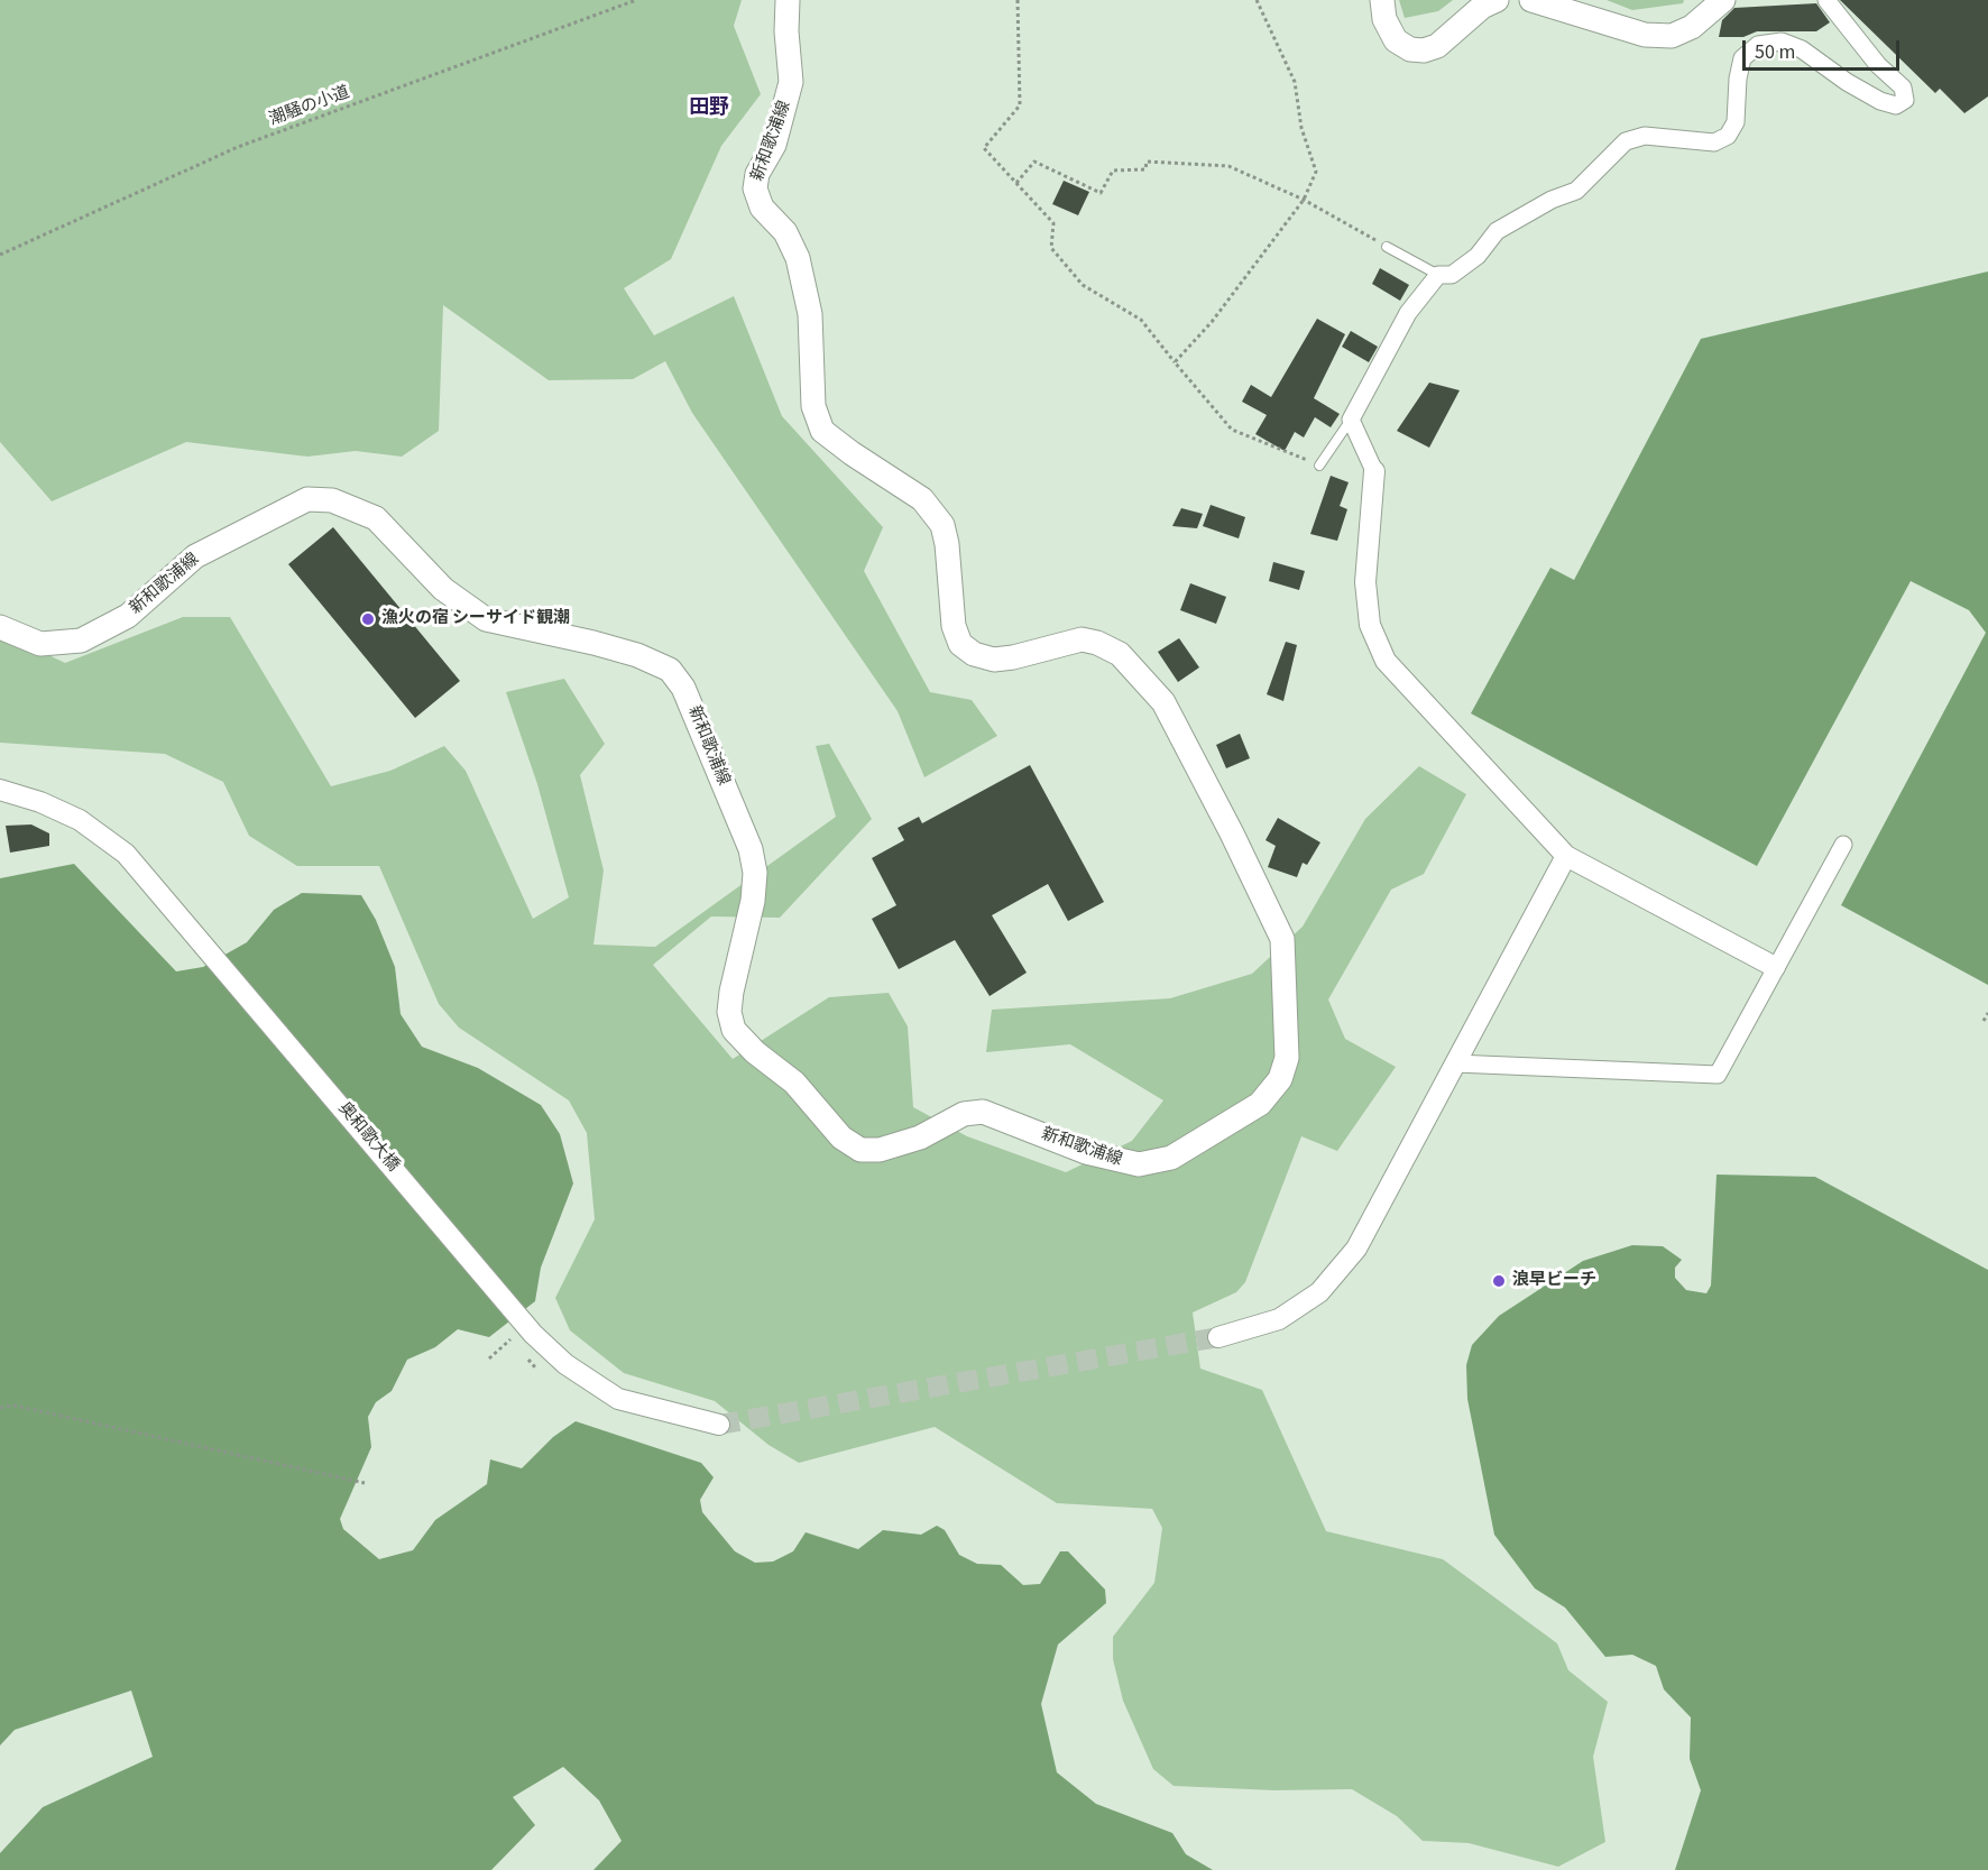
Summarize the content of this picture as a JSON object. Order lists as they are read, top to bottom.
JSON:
{
  "streets": {
    "main road": ["新和歌浦線"],
    "street": ["奥和歌大橋"],
    "path": ["潮騒の小道"]
  },
  "districts": ["田野"],
  "places": ["漁火の宿 シーサイド観潮", "浪早ビーチ"],
  "scale_bar": "50 m"
}
